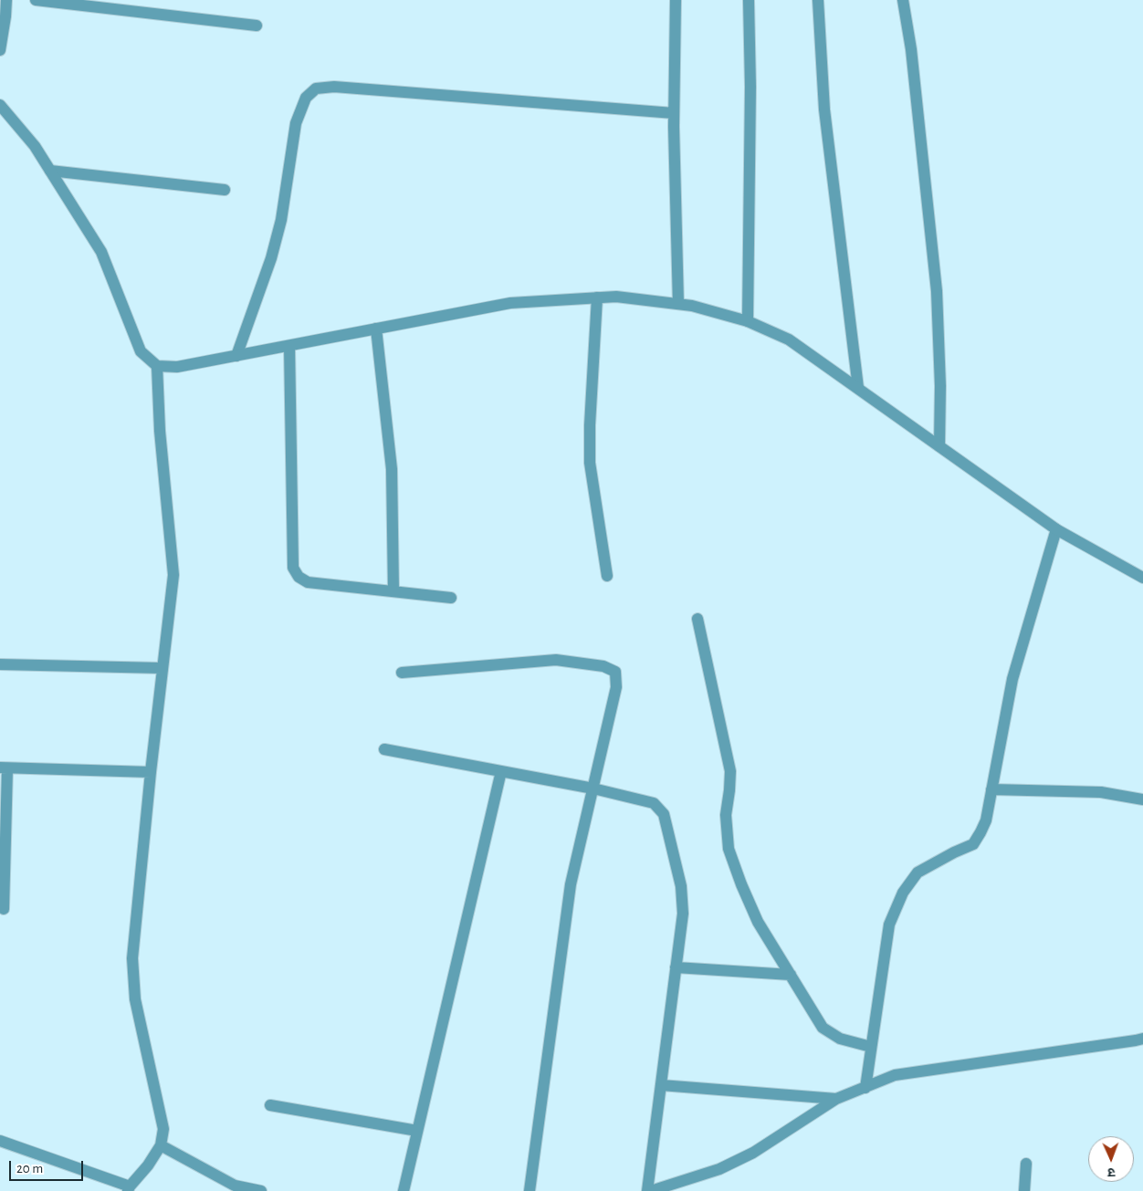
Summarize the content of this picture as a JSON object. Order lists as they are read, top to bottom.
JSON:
{
  "scale_bar": "20 m",
  "north": "bottom"
}
